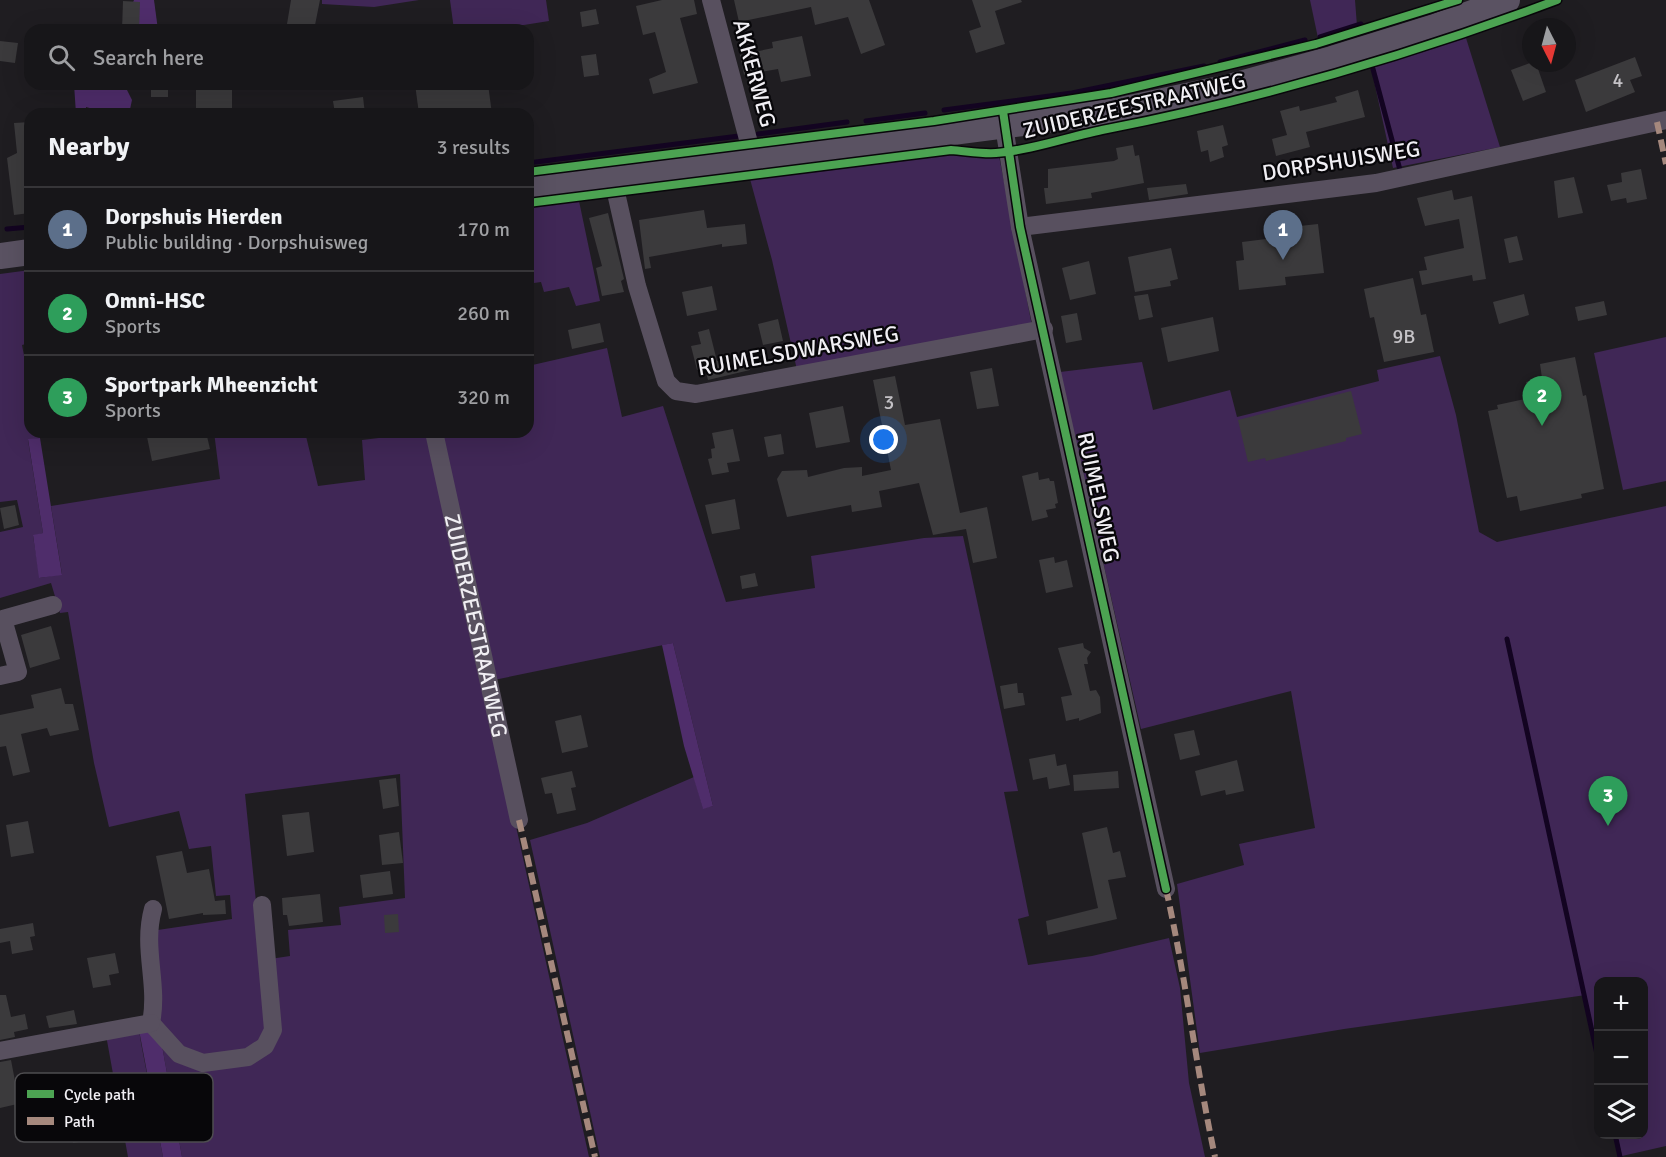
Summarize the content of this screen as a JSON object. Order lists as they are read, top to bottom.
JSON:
{
  "streets": {
    "main road": ["ZUIDERZEESTRAATWEG"],
    "street": [
      "AKKERWEG",
      "DORPSHUISWEG",
      "RUIMELSDWARSWEG",
      "RUIMELSWEG"
    ]
  },
  "crossings": [
    ["AKKERWEG", "ZUIDERZEESTRAATWEG"],
    ["ZUIDERZEESTRAATWEG", "RUIMELSDWARSWEG"],
    ["ZUIDERZEESTRAATWEG", "RUIMELSWEG"],
    ["DORPSHUISWEG", "RUIMELSWEG"],
    ["RUIMELSDWARSWEG", "RUIMELSWEG"]
  ],
  "house_numbers": ["4", "9B", "3"],
  "legend": ["Cycle path", "Path"],
  "north": "bottom",
  "page": {
    "search": "Search here",
    "heading": ["Nearby", "3 results"],
    "list": [
      {
        "mark": "1",
        "name": "Dorpshuis Hierden",
        "note": "Public building · Dorpshuisweg",
        "value": "170 m"
      },
      {
        "mark": "2",
        "name": "Omni-HSC",
        "note": "Sports",
        "value": "260 m"
      },
      {
        "mark": "3",
        "name": "Sportpark Mheenzicht",
        "note": "Sports",
        "value": "320 m"
      }
    ],
    "pins": ["1", "2", "3"],
    "map_buttons": ["+", "−"]
  }
}
